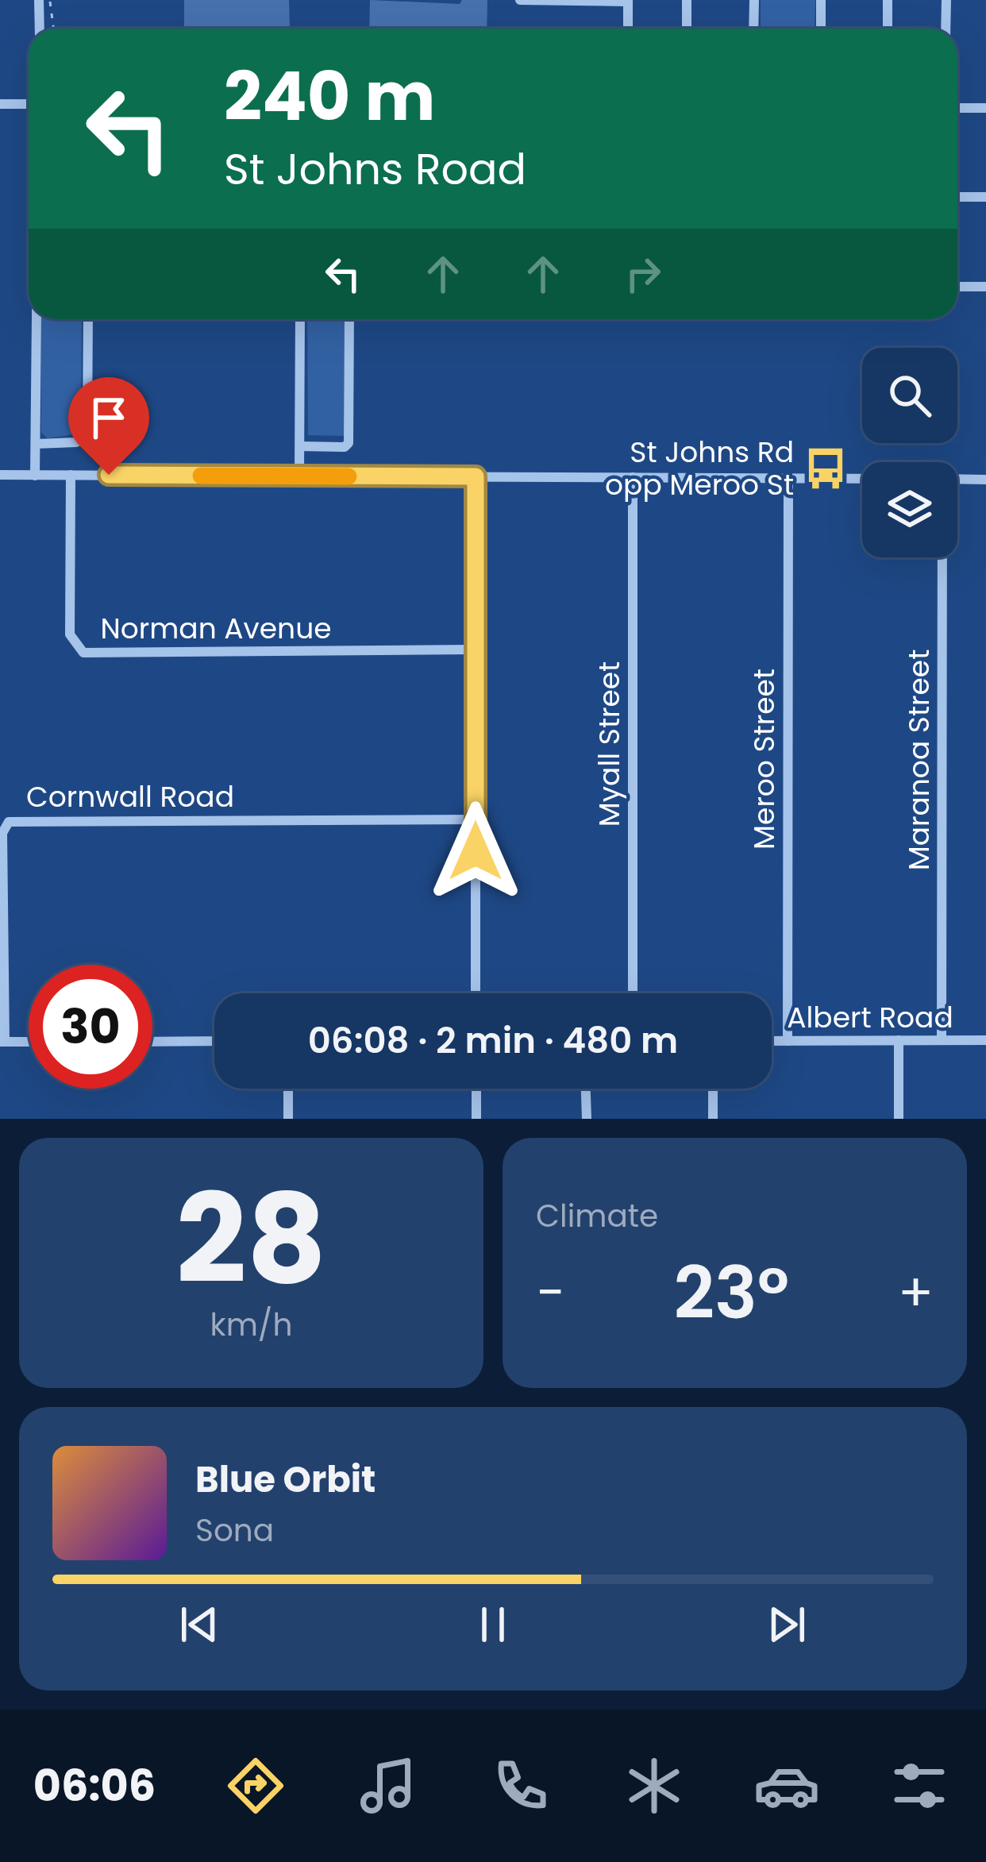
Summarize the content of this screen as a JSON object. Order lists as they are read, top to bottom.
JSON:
{
  "streets": {
    "street": [
      "Norman Avenue",
      "Myall Street",
      "Meroo Street",
      "Maranoa Street",
      "Cornwall Road",
      "Albert Road"
    ]
  },
  "crossings": [
    ["Meroo Street", "Albert Road"],
    ["Maranoa Street", "Albert Road"]
  ],
  "places": {
    "bus stop": ["St Johns Rd opp Meroo St"]
  },
  "page": {
    "turn": ["240 m", "St Johns Road"],
    "limit": "30",
    "trip": "06:08 · 2 min · 480 m",
    "tile": [
      ["28", "km/h"],
      "Climate"
    ],
    "heat": ["−", "23°", "+"],
    "song": ["Blue Orbit", "Sona"],
    "tabs": "06:06"
  }
}
